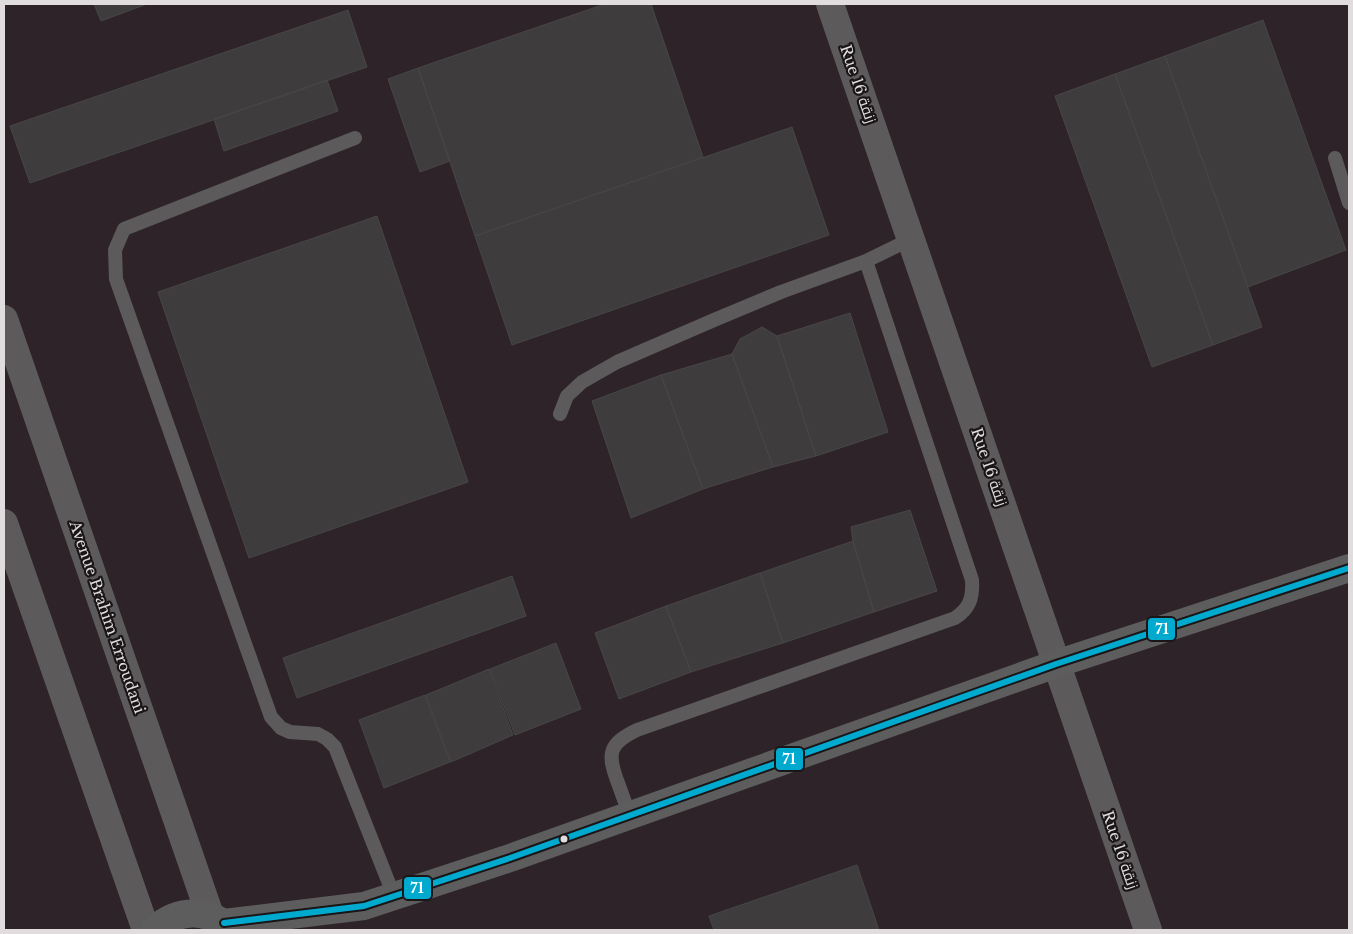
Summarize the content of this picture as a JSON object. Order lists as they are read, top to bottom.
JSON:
{
  "streets": {
    "street": ["Rue 16 زنقة", "Avenue Brahim Erroudani"]
  },
  "lines": ["transit line 71"]
}
